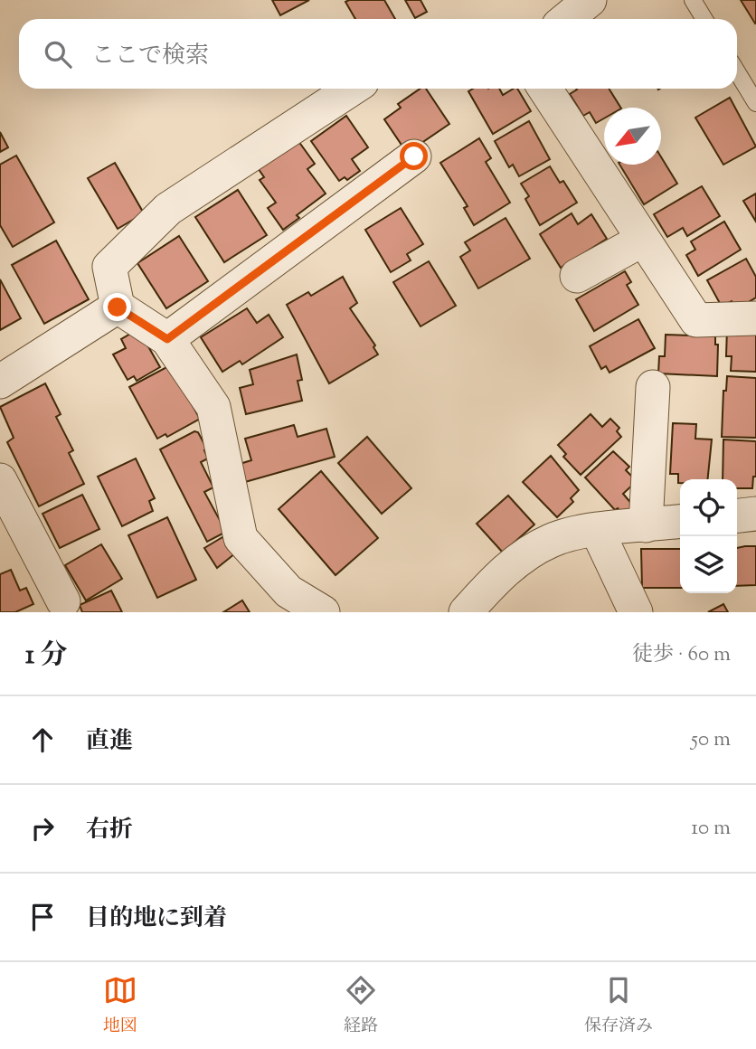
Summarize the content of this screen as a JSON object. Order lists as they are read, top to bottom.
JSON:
{
  "north": "bottom left",
  "page": {
    "search": "ここで検索",
    "heading": ["1 分", "徒歩 · 60 m"],
    "list": [
      ["直進", "50 m"],
      ["右折", "10 m"],
      "目的地に到着"
    ],
    "nav": ["地図", "経路", "保存済み"]
  }
}
